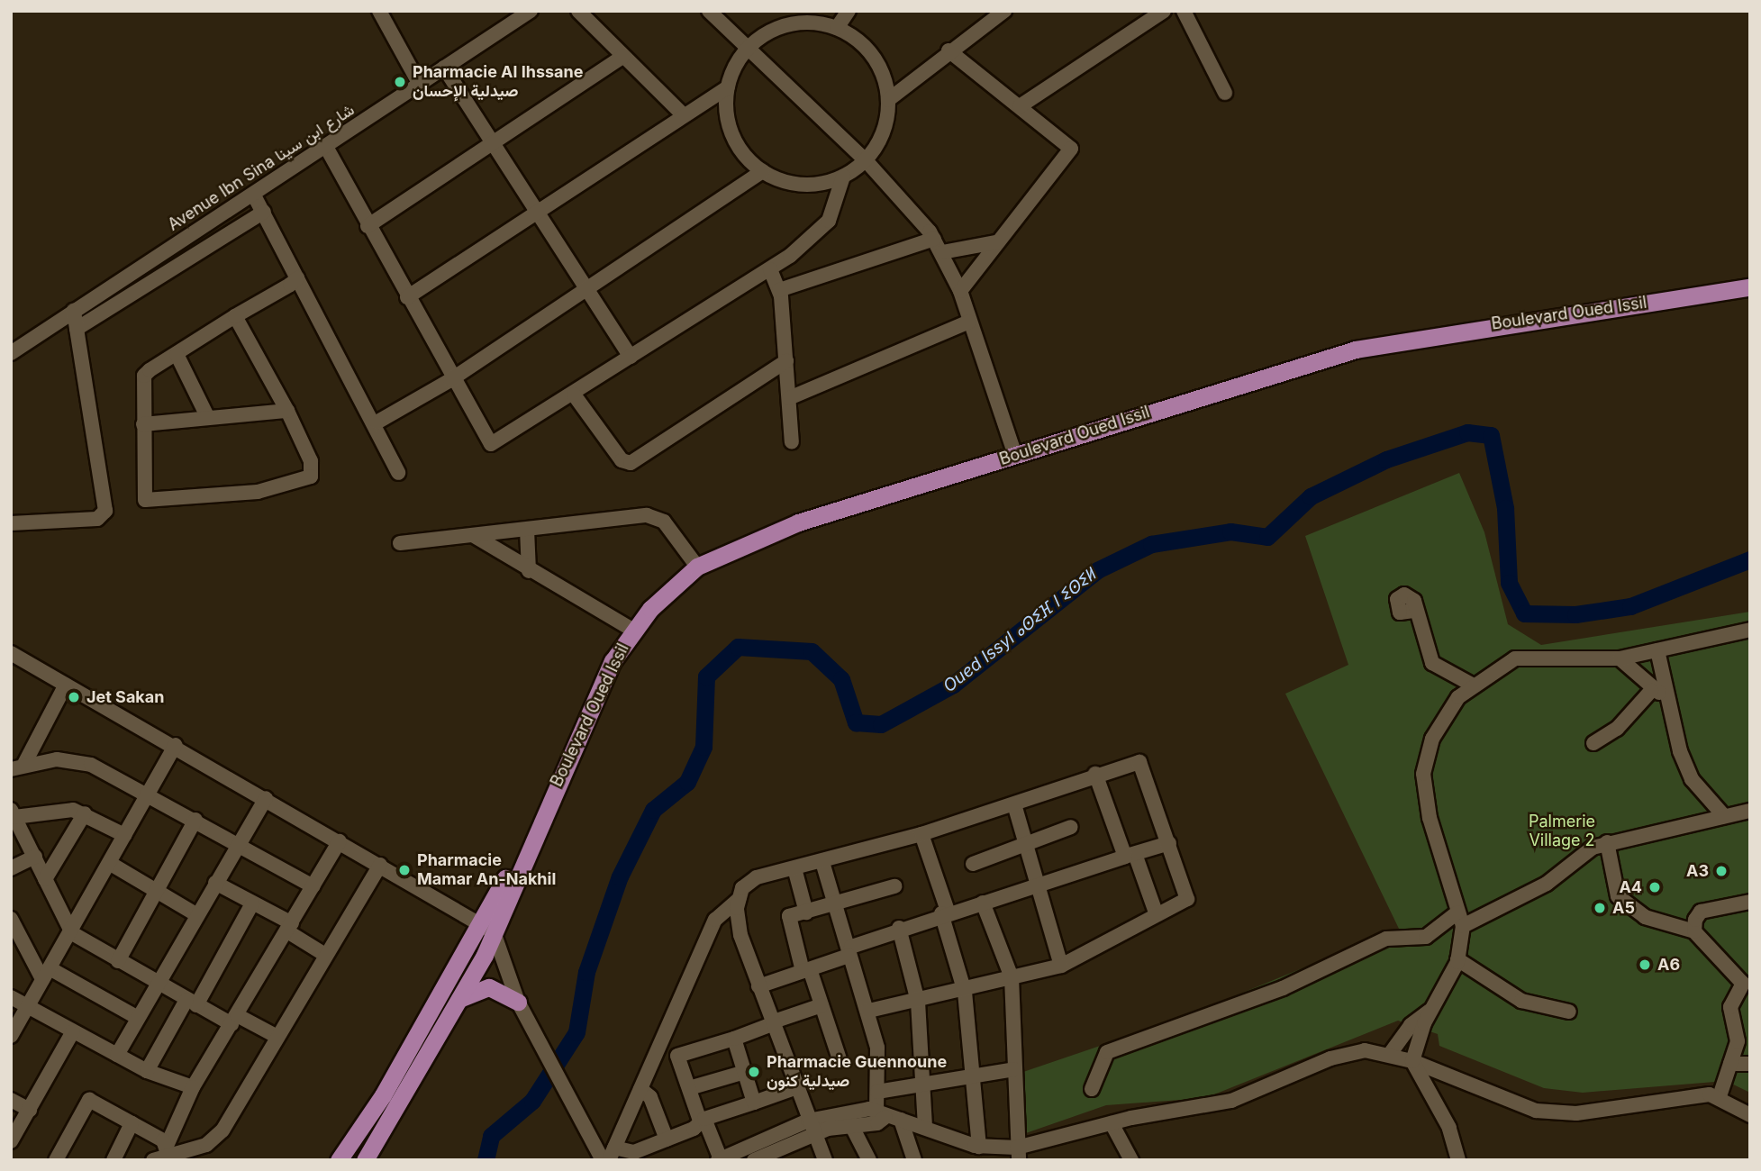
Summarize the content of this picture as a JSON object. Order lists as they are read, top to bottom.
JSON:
{
  "streets": {
    "main road": ["Boulevard Oued Issil"],
    "street": ["Avenue Ibn Sina شارع ابن سينا"]
  },
  "water": ["Oued Issyl ⴰⵙⵉⴼ ⵏ ⵉⵙⵉⵍ"],
  "parks": ["Palmerie Village 2"],
  "places": [
    "Pharmacie Al Ihssane صيدلية الإحسان",
    "Jet Sakan",
    "Pharmacie Mamar An-Nakhil",
    "A3",
    "A4",
    "A5",
    "A6",
    "Pharmacie Guennoune صيدلية كنون"
  ]
}
